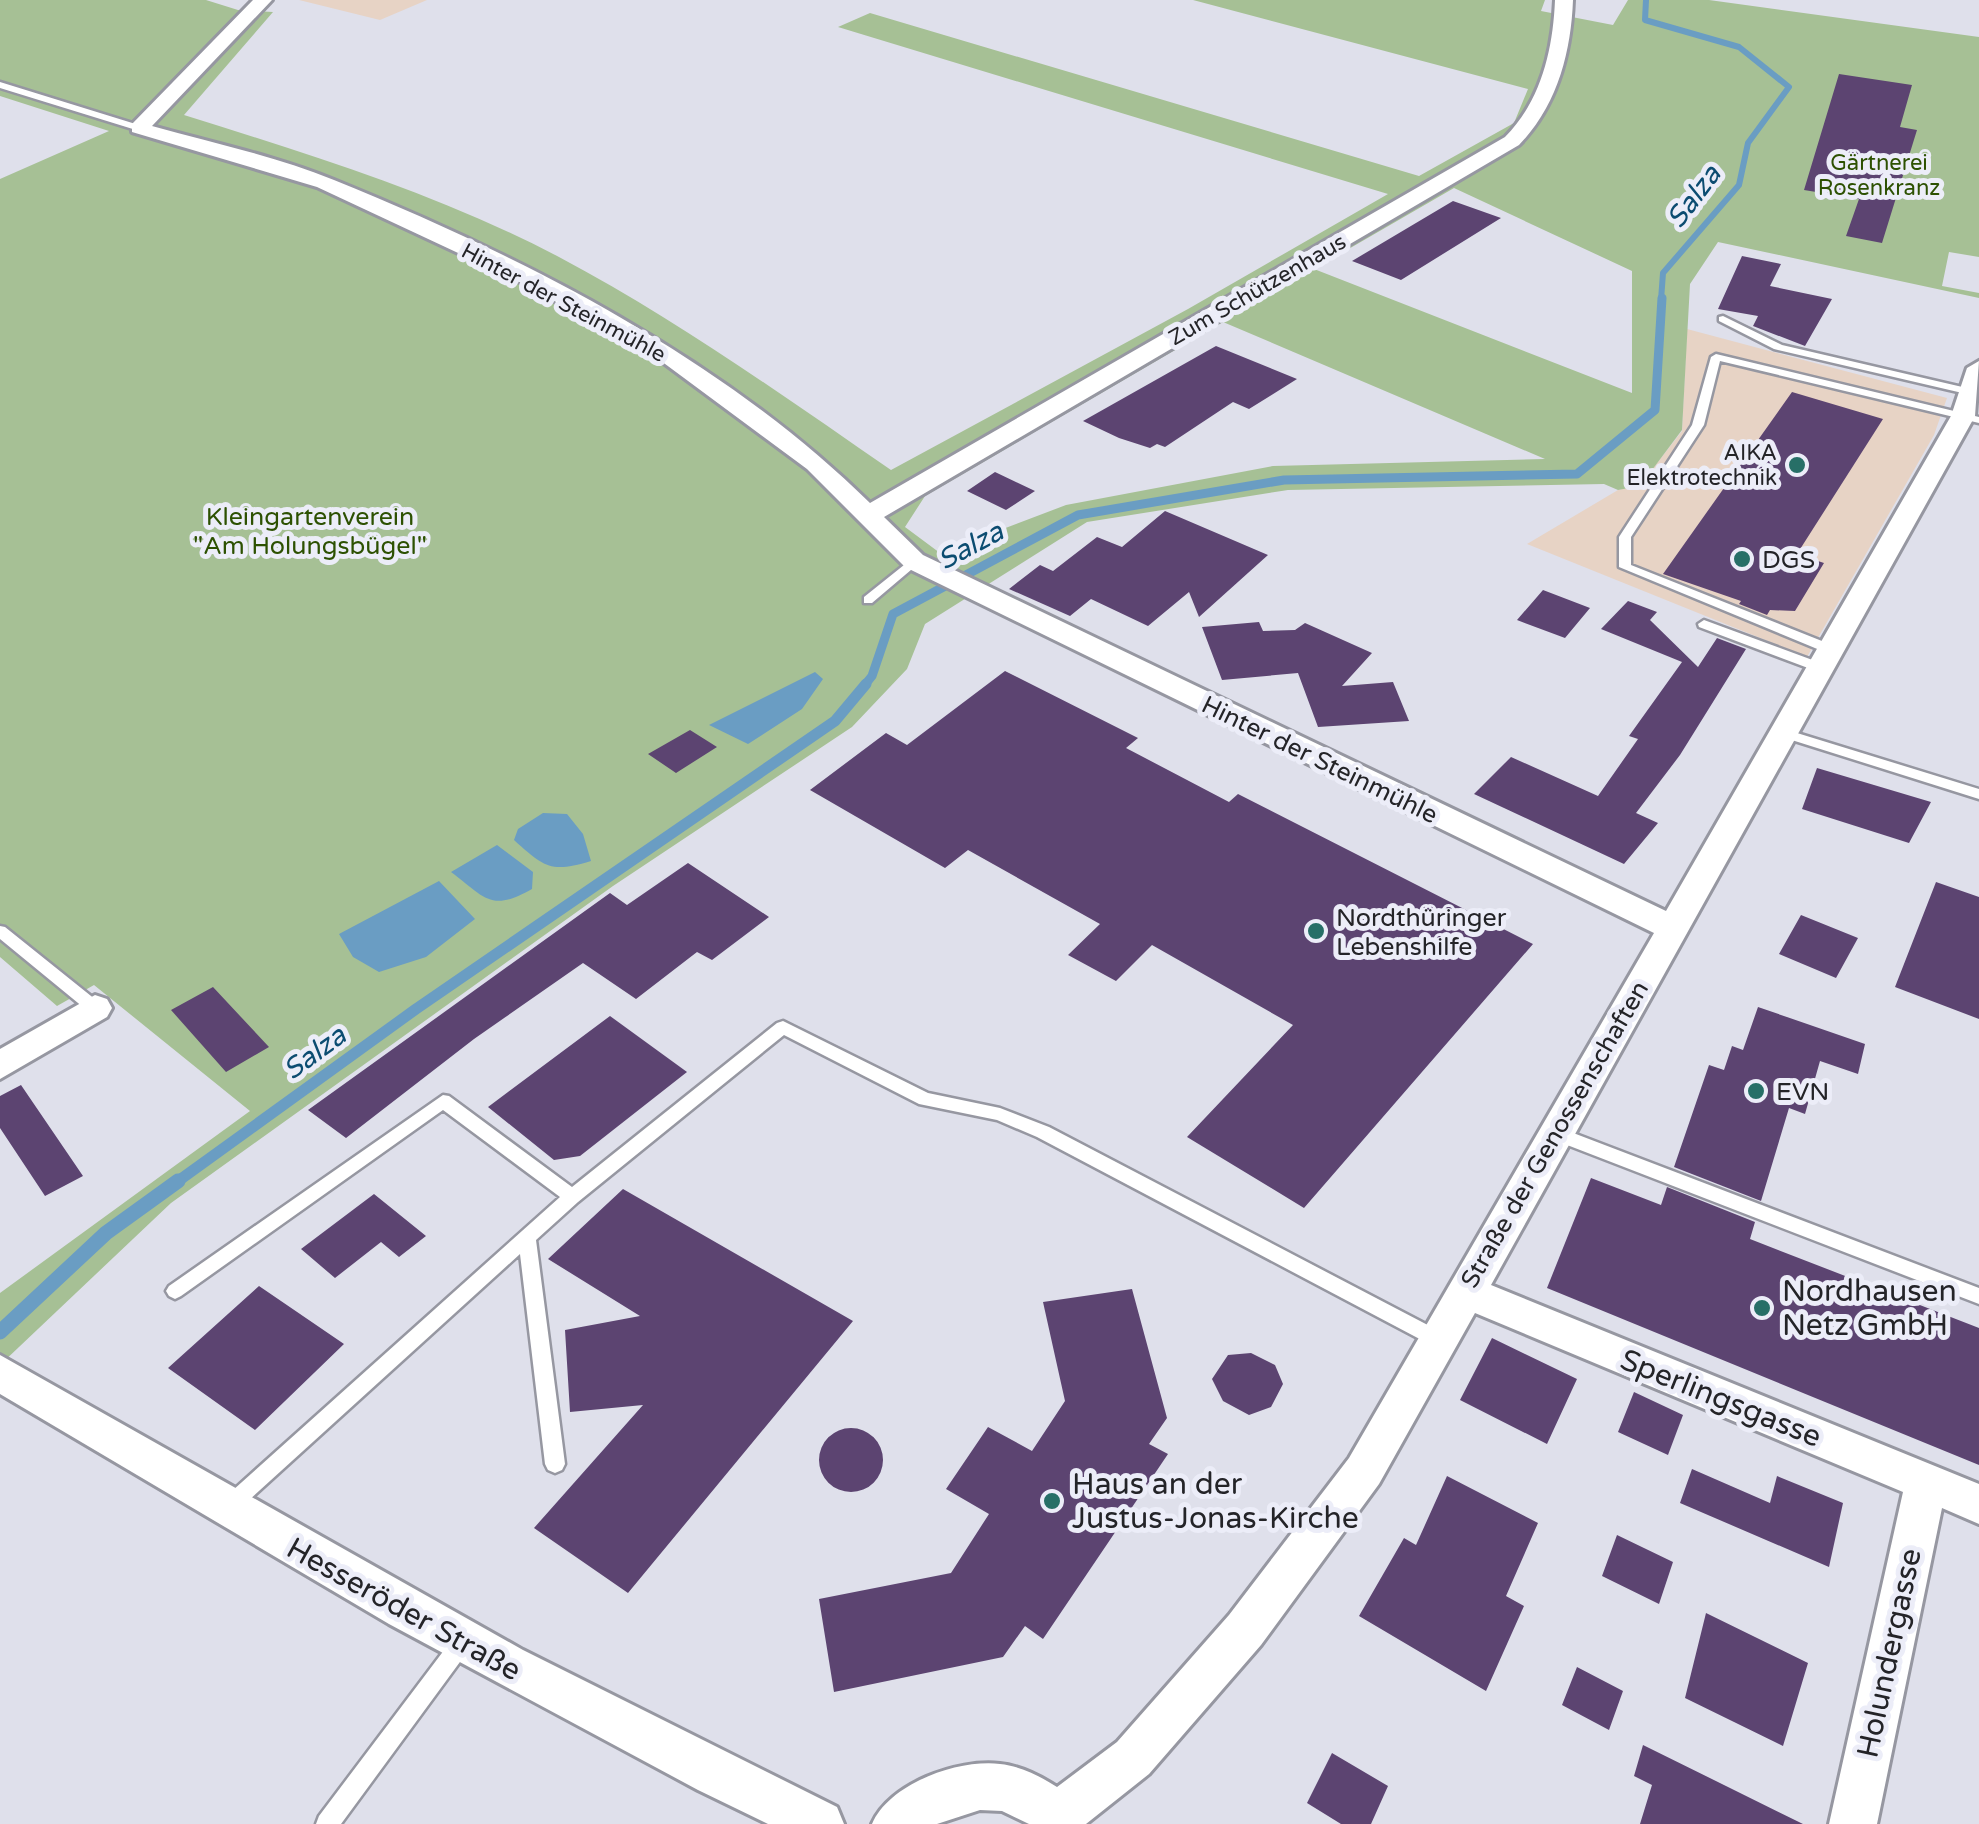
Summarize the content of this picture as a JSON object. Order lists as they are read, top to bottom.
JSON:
{
  "streets": {
    "street": [
      "Zum Schützenhaus",
      "Hinter der Steinmühle",
      "Straße der Genossenschaften",
      "Sperlingsgasse",
      "Hesseröder Straße",
      "Holundergasse"
    ]
  },
  "crossings": [
    ["Zum Schützenhaus", "Hinter der Steinmühle"],
    ["Hinter der Steinmühle", "Straße der Genossenschaften"],
    ["Straße der Genossenschaften", "Sperlingsgasse"],
    ["Sperlingsgasse", "Holundergasse"]
  ],
  "water": ["Salza"],
  "parks": ["Gärtnerei Rosenkranz", "Kleingartenverein \"Am Holungsbügel\""],
  "places": [
    "AIKA Elektrotechnik",
    "DGS",
    "Nordthüringer Lebenshilfe",
    "EVN",
    "Nordhausen Netz GmbH",
    "Haus an der Justus-Jonas-Kirche"
  ]
}
